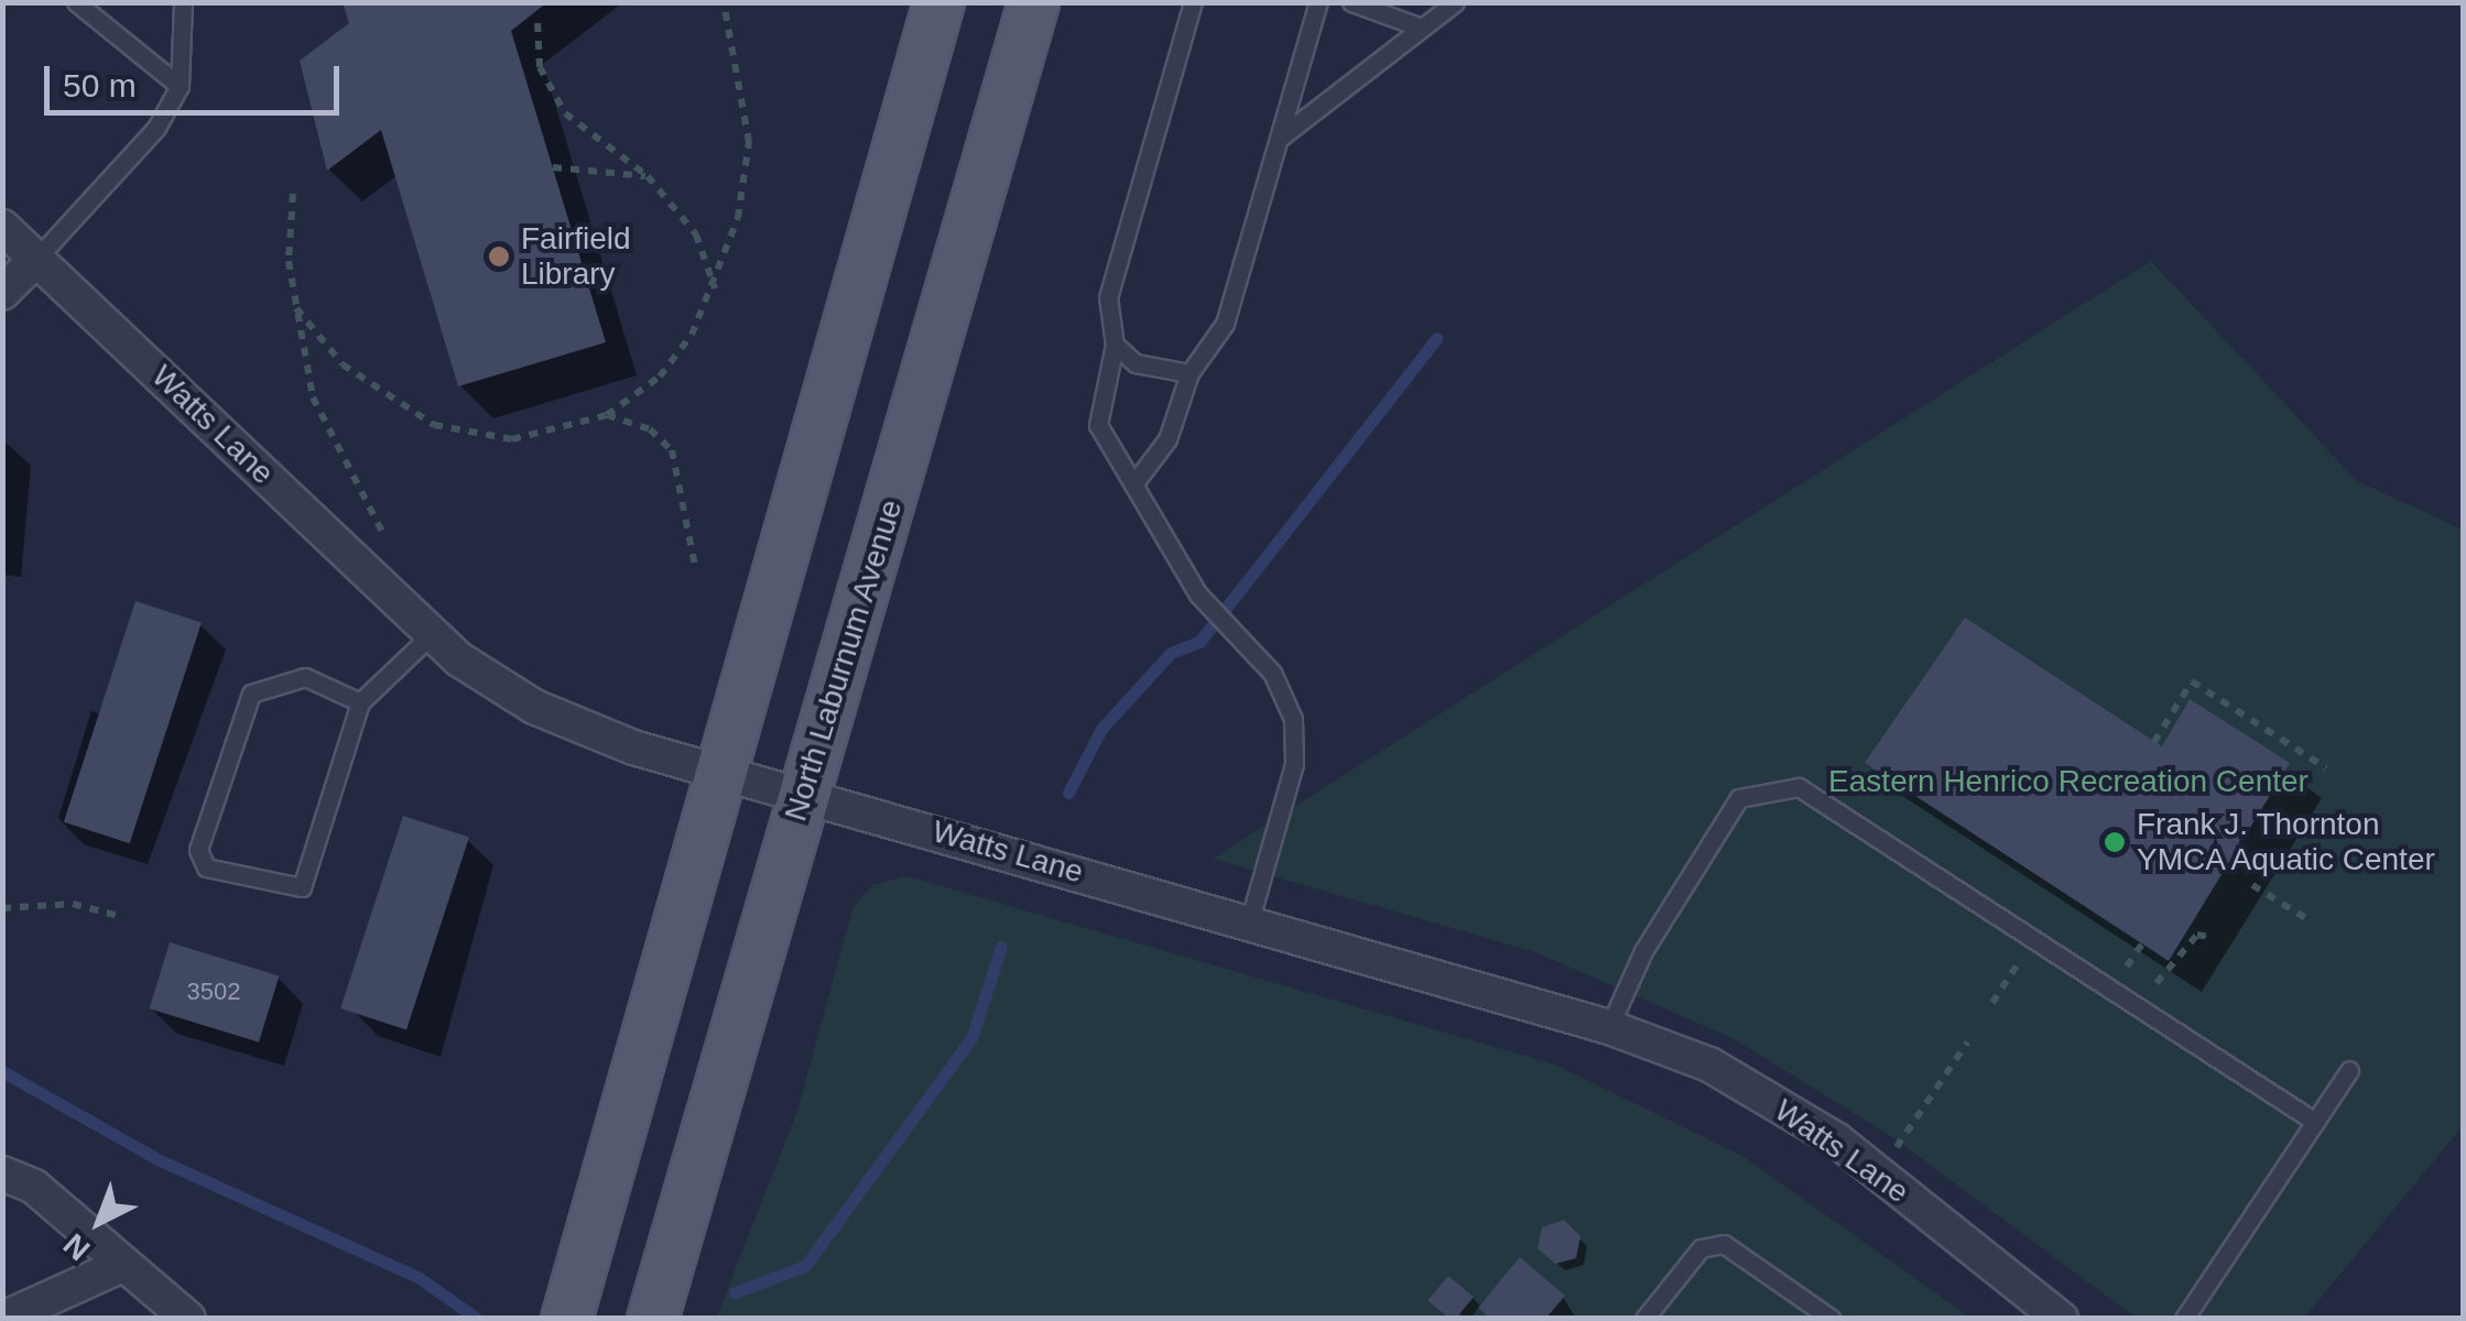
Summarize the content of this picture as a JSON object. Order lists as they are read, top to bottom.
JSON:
{
  "streets": {
    "main road": ["North Laburnum Avenue"],
    "street": ["Watts Lane"]
  },
  "crossings": [
    ["Watts Lane", "North Laburnum Avenue"]
  ],
  "parks": ["Eastern Henrico Recreation Center"],
  "places": ["Fairfield Library", "Frank J. Thornton YMCA Aquatic Center"],
  "house_numbers": ["3502"],
  "scale_bar": "50 m",
  "north": "bottom left"
}
